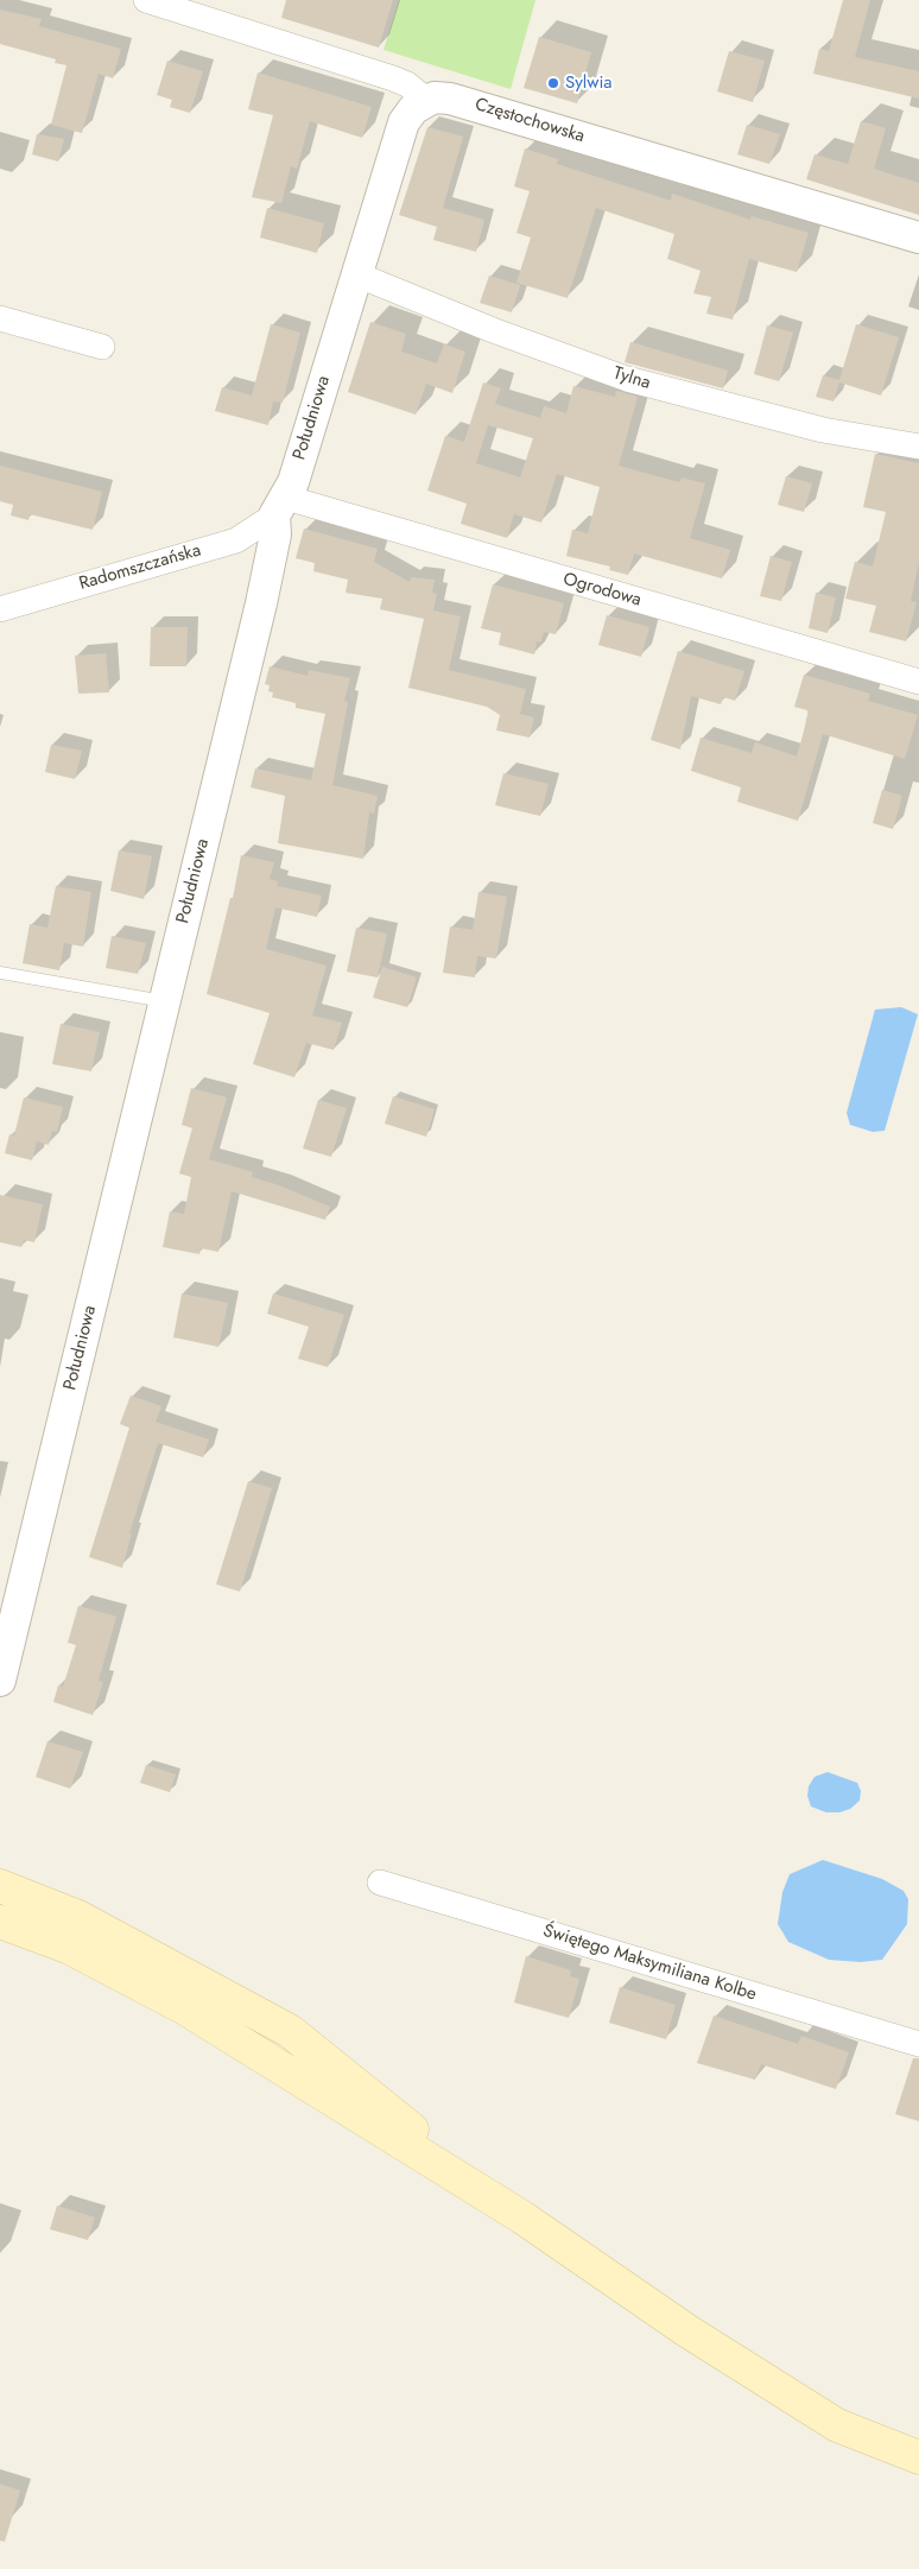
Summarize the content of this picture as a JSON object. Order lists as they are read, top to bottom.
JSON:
{
  "streets": {
    "street": [
      "Częstochowska",
      "Tylna",
      "Południowa",
      "Radomszczańska",
      "Ogrodowa",
      "Świętego Maksymiliana Kolbe"
    ]
  },
  "crossings": [
    ["Częstochowska", "Południowa"],
    ["Tylna", "Południowa"],
    ["Południowa", "Radomszczańska"],
    ["Południowa", "Ogrodowa"],
    ["Radomszczańska", "Ogrodowa"]
  ],
  "places": ["Sylwia"]
}
